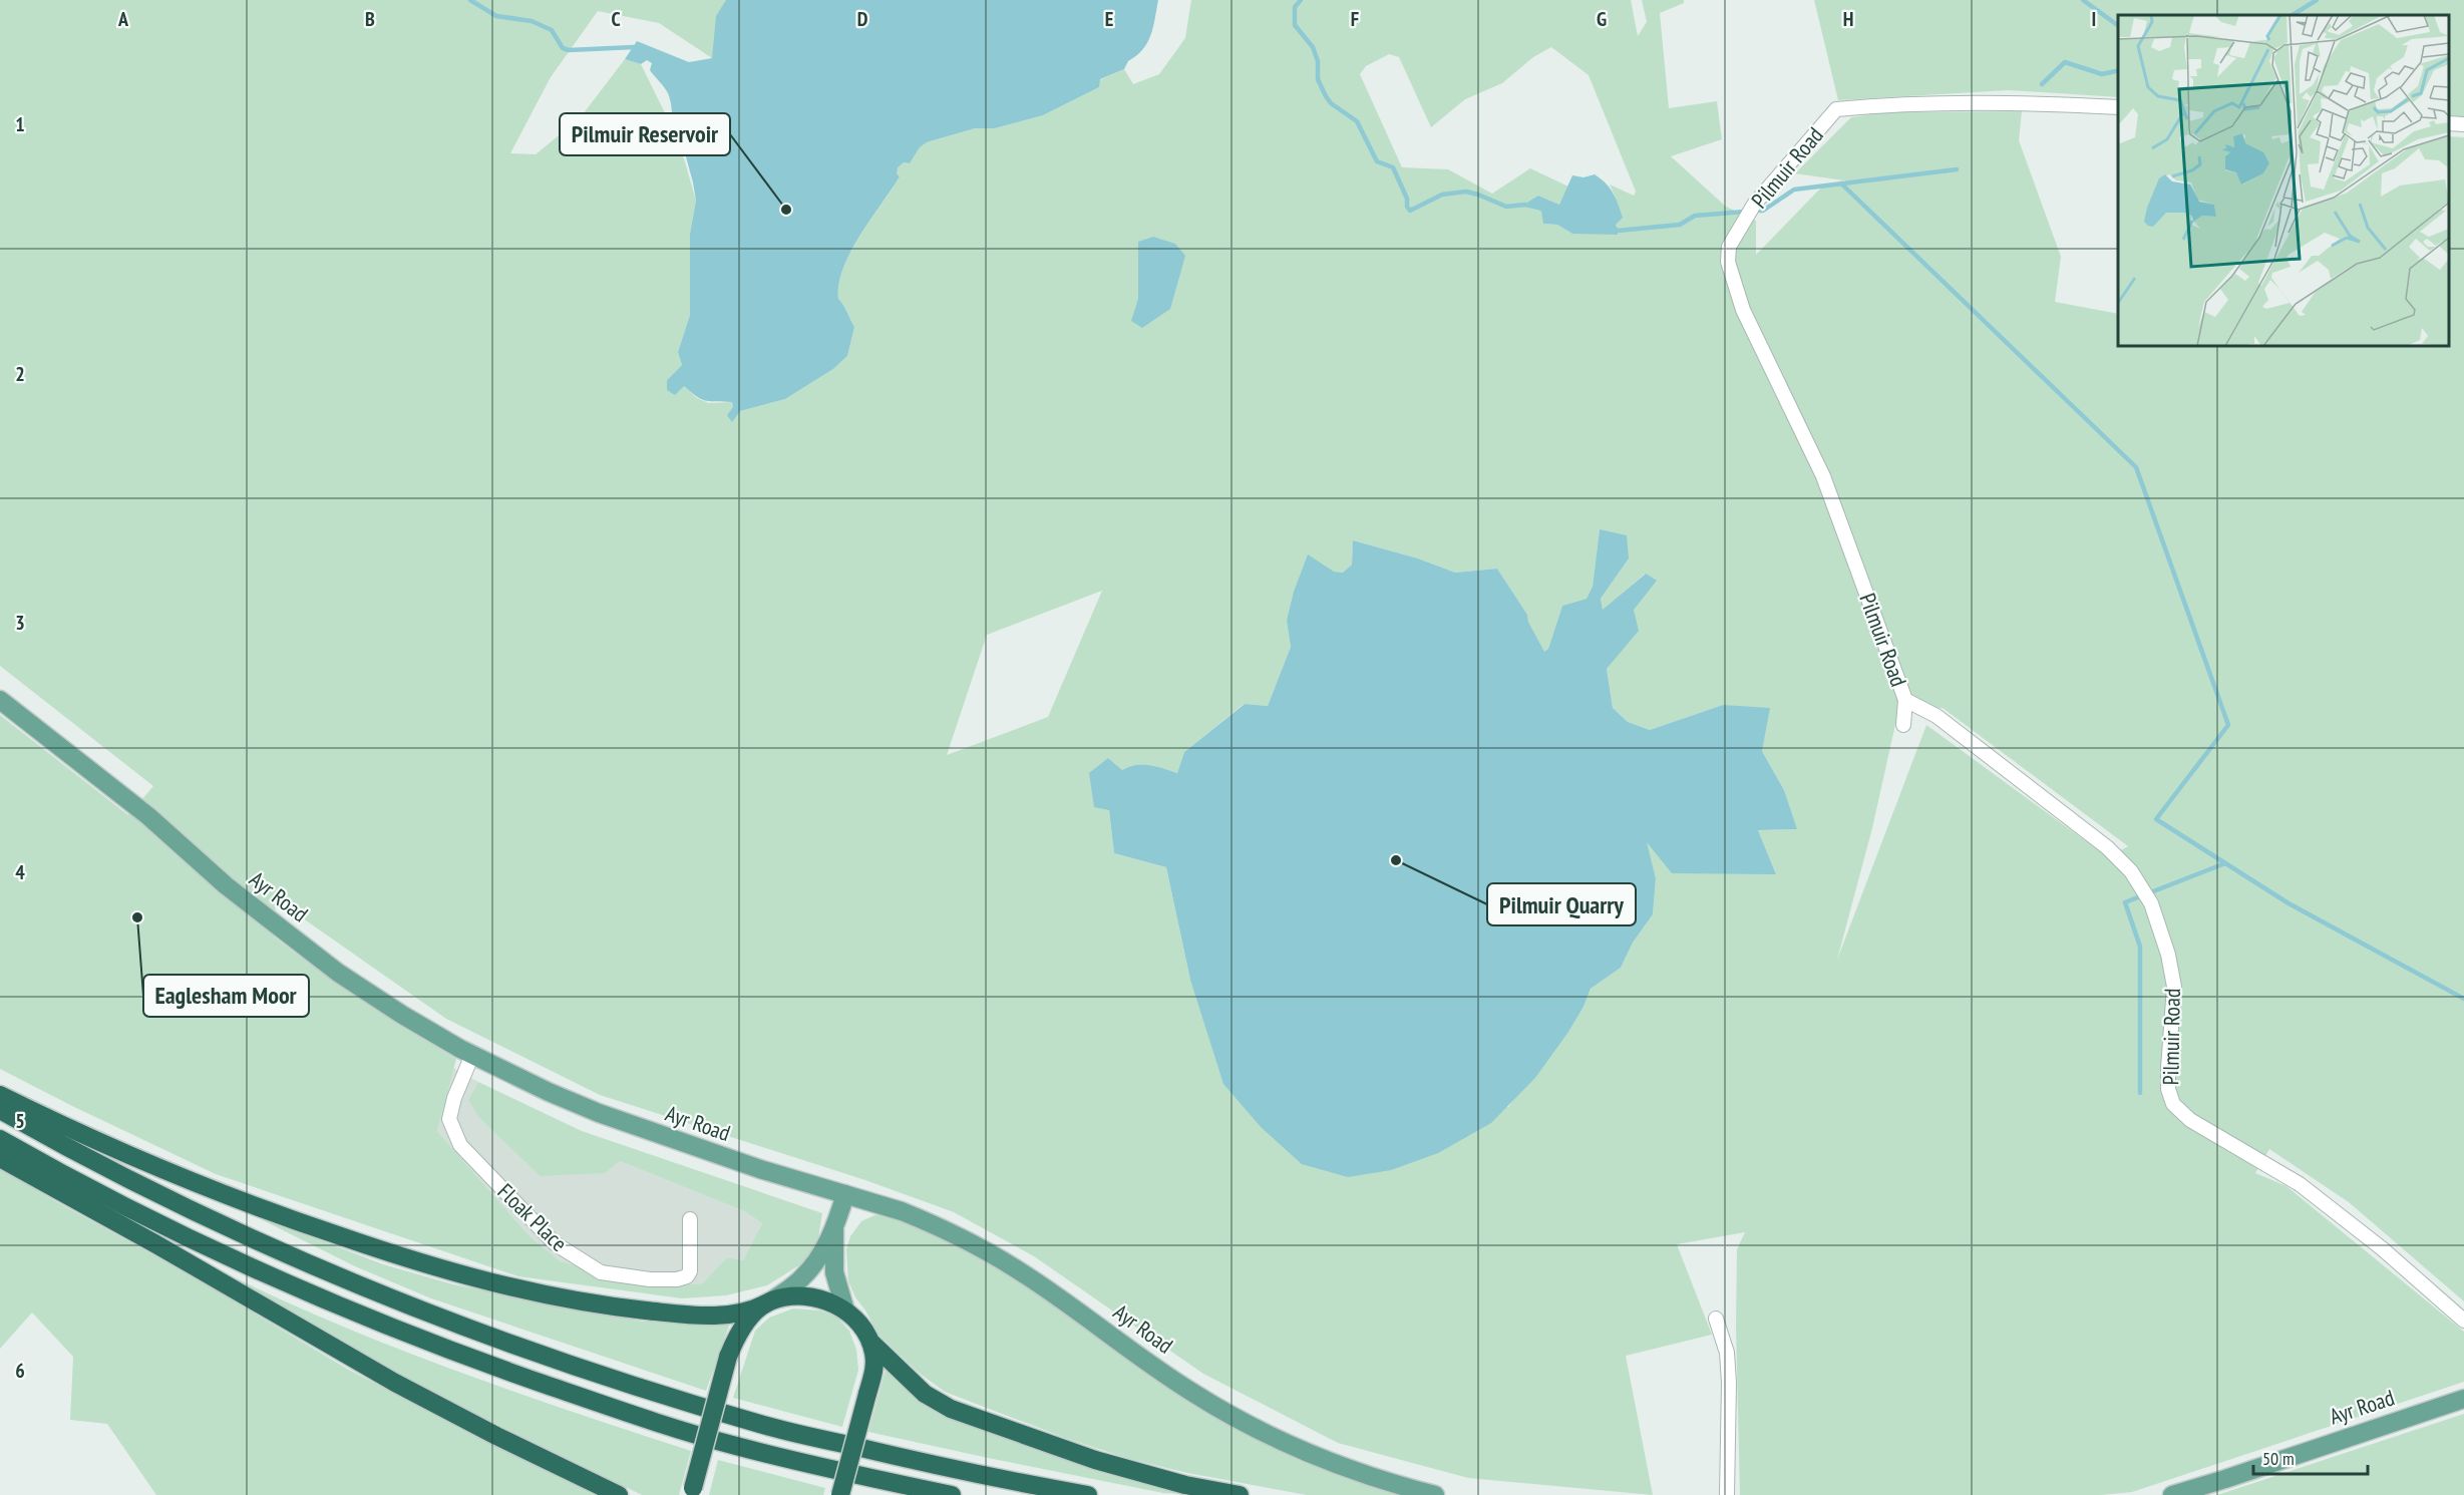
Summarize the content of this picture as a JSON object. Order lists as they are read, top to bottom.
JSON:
{
  "streets": {
    "main road": ["Ayr Road"],
    "street": ["Pilmuir Road", "Floak Place"]
  },
  "crossings": [
    ["Ayr Road", "Floak Place"]
  ],
  "places": ["Pilmuir Reservoir", "Pilmuir Quarry", "Eaglesham Moor"],
  "scale_bar": "50 m",
  "grid": {
    "columns": [
      "A",
      "B",
      "C",
      "D",
      "E",
      "F",
      "G",
      "H",
      "I"
    ],
    "rows": [
      "1",
      "2",
      "3",
      "4",
      "5",
      "6"
    ]
  }
}
